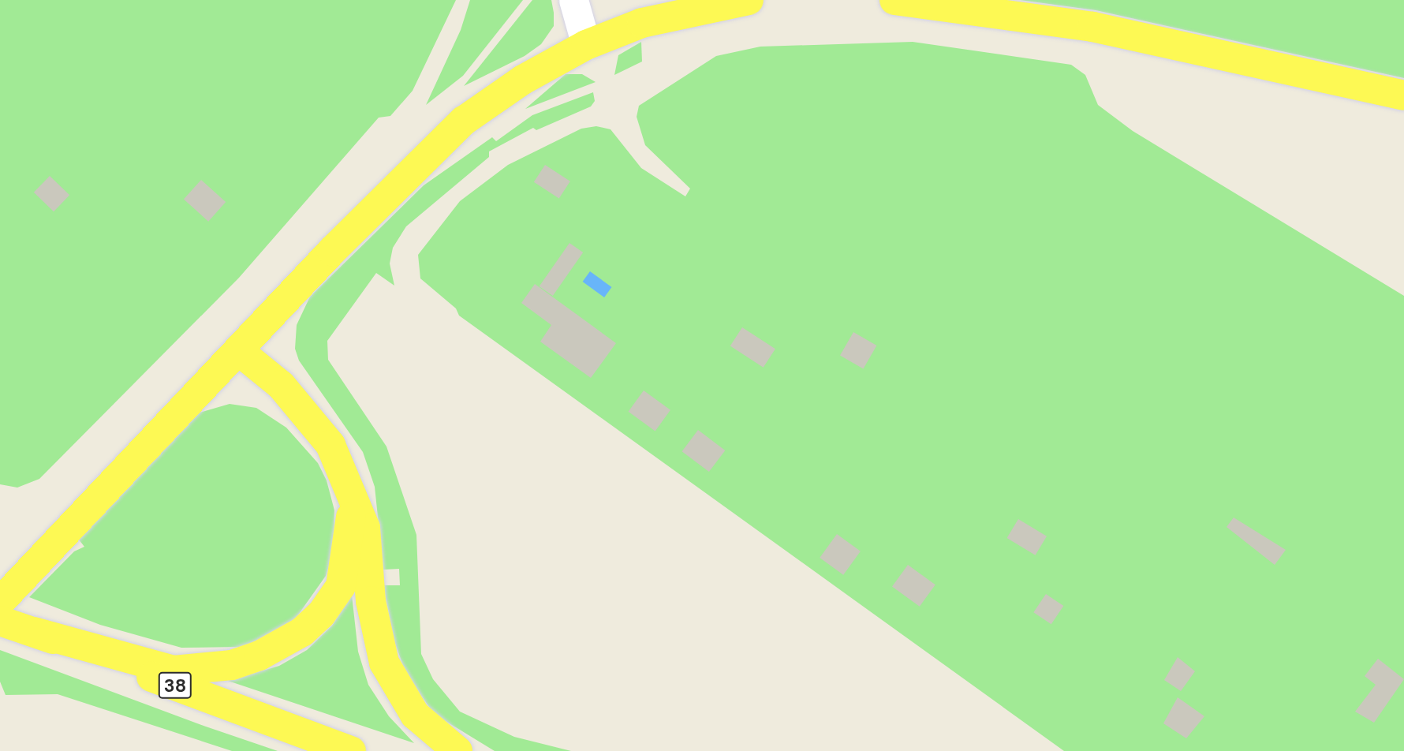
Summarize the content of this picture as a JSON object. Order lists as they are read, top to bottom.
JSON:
{
  "streets": {
    "main road": ["38"]
  }
}
